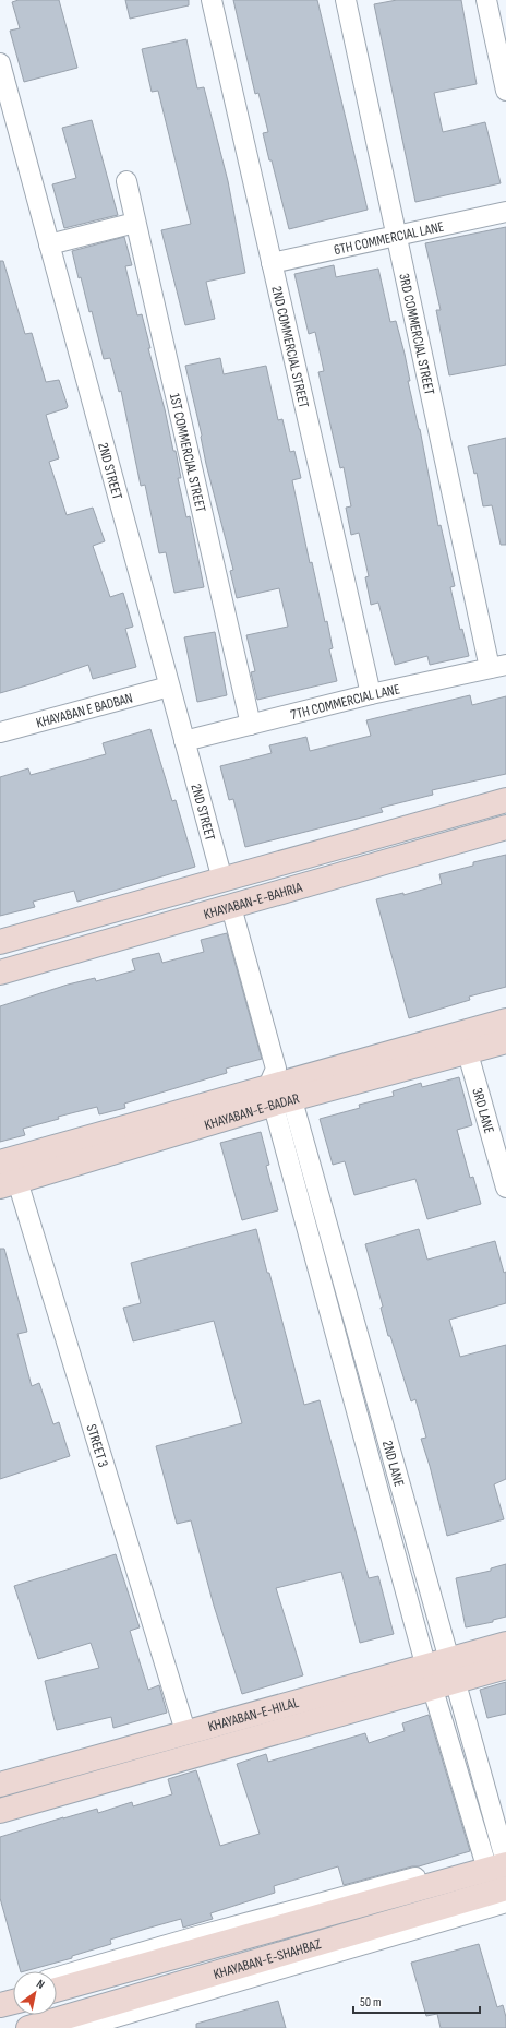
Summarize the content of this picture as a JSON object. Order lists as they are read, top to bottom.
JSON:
{
  "streets": {
    "main road": [
      "KHAYABAN-E-BAHRIA",
      "KHAYABAN-E-BADAR",
      "KHAYABAN-E-HILAL",
      "KHAYABAN-E-SHAHBAZ"
    ],
    "street": [
      "6TH COMMERCIAL LANE",
      "3RD COMMERCIAL STREET",
      "2ND COMMERCIAL STREET",
      "1ST COMMERCIAL STREET",
      "2ND STREET",
      "7TH COMMERCIAL LANE",
      "KHAYABAN E BADBAN",
      "3RD LANE",
      "STREET 3",
      "2ND LANE"
    ]
  },
  "crossings": [
    ["6TH COMMERCIAL LANE", "3RD COMMERCIAL STREET"],
    ["6TH COMMERCIAL LANE", "2ND COMMERCIAL STREET"],
    ["3RD COMMERCIAL STREET", "7TH COMMERCIAL LANE"],
    ["2ND COMMERCIAL STREET", "7TH COMMERCIAL LANE"],
    ["1ST COMMERCIAL STREET", "7TH COMMERCIAL LANE"],
    ["2ND STREET", "7TH COMMERCIAL LANE"],
    ["2ND STREET", "KHAYABAN E BADBAN"],
    ["2ND STREET", "KHAYABAN-E-BAHRIA"],
    ["3RD LANE", "KHAYABAN-E-BADAR"],
    ["KHAYABAN-E-BADAR", "STREET 3"],
    ["KHAYABAN-E-BADAR", "2ND LANE"],
    ["STREET 3", "KHAYABAN-E-HILAL"],
    ["2ND LANE", "KHAYABAN-E-HILAL"],
    ["2ND LANE", "KHAYABAN-E-SHAHBAZ"]
  ],
  "scale_bar": "50 m",
  "north": "top right"
}
